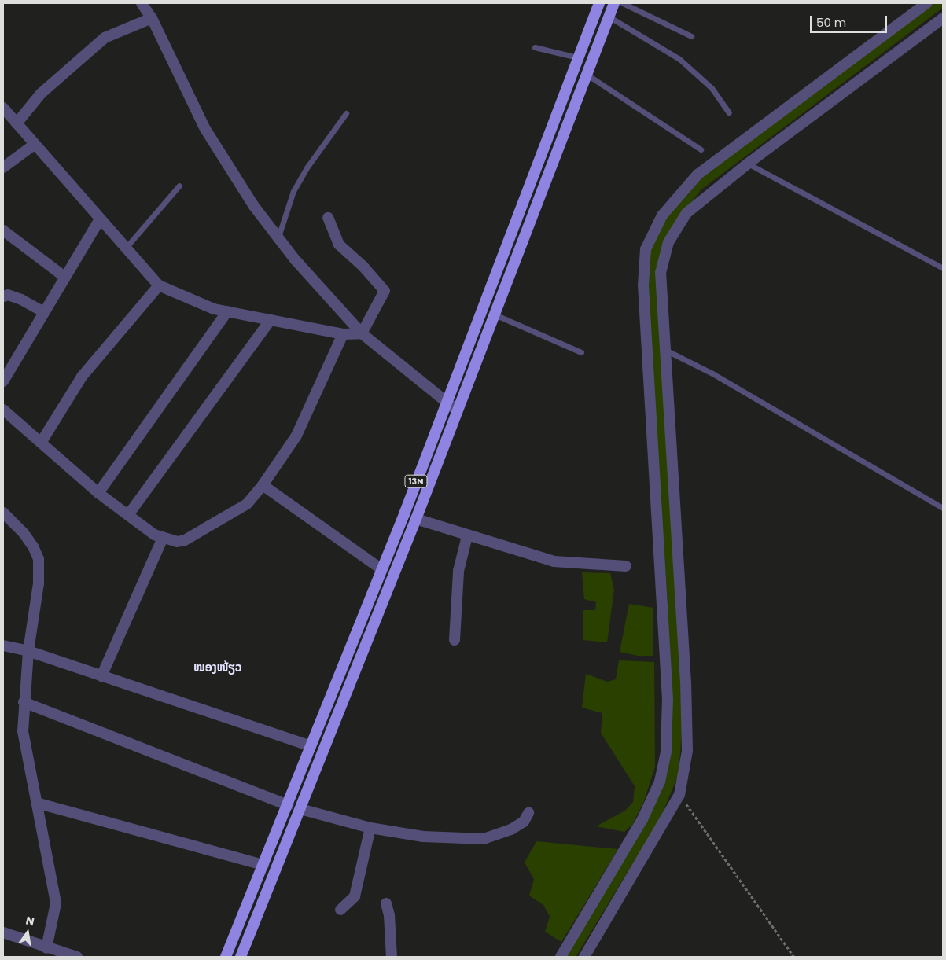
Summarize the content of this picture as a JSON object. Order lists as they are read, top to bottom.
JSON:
{
  "streets": {
    "highway": ["13N"]
  },
  "districts": ["ໜອງໜ້ຽວ"],
  "scale_bar": "50 m",
  "north": "top"
}
